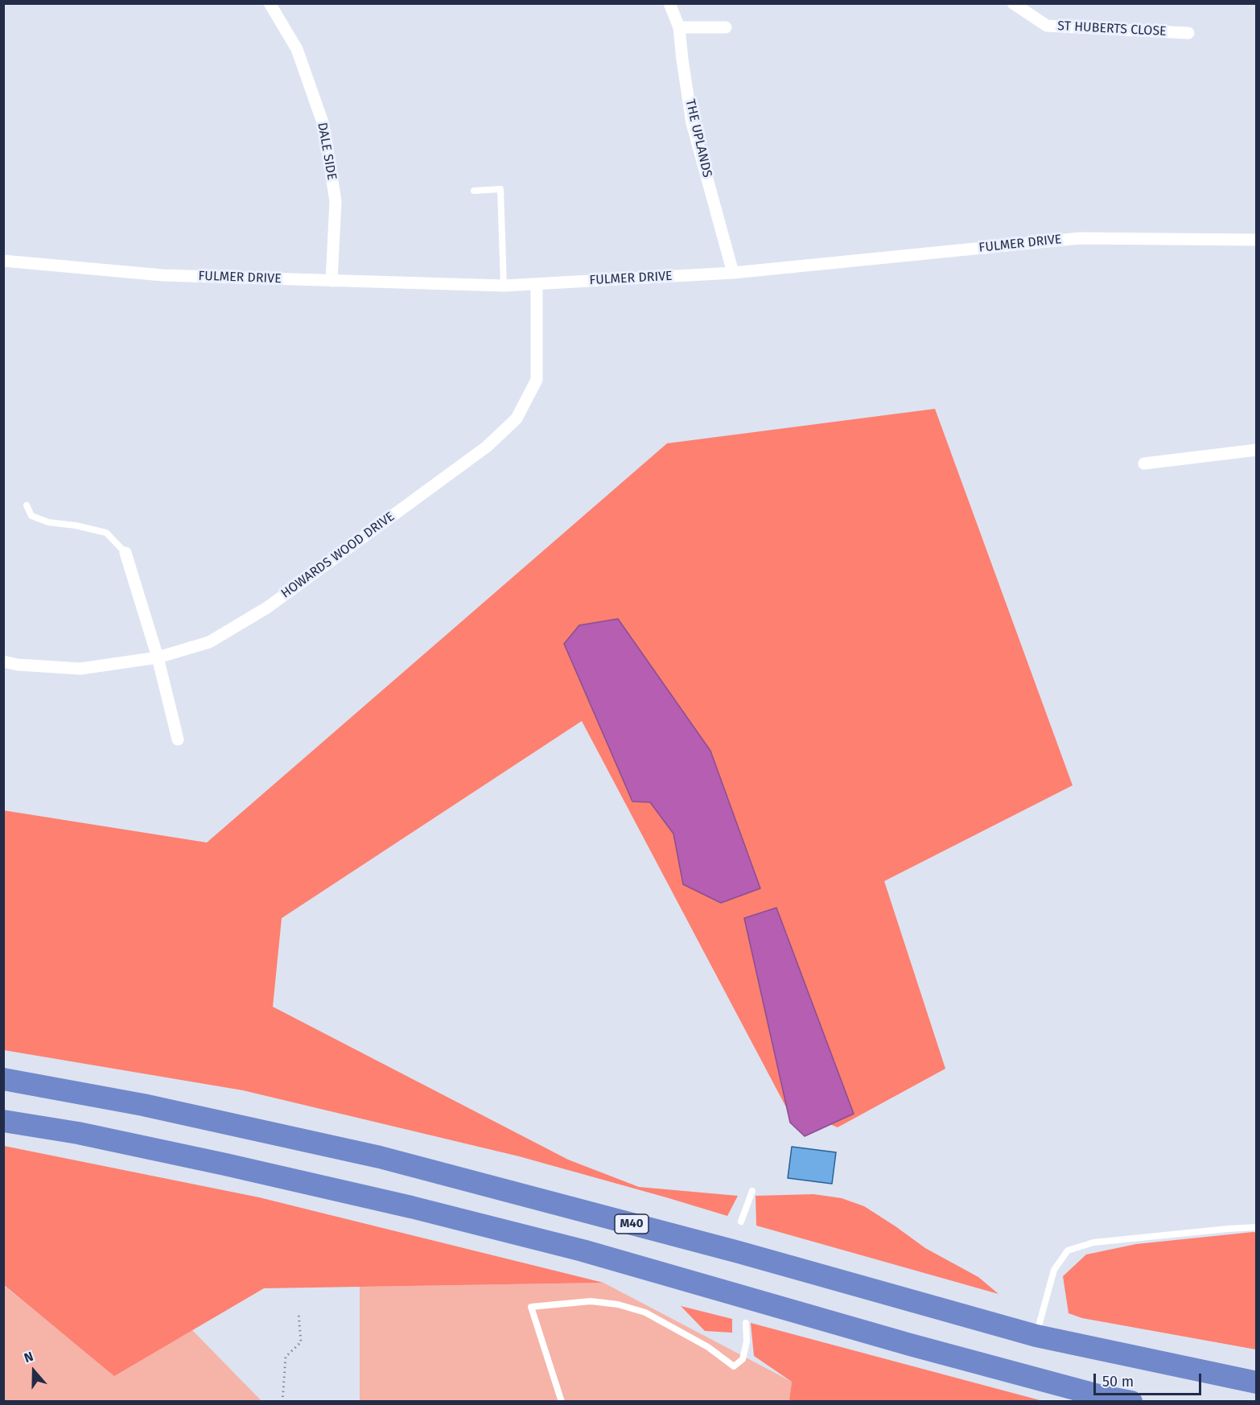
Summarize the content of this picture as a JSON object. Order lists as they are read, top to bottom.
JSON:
{
  "streets": {
    "highway": ["M40"],
    "street": [
      "ST HUBERTS CLOSE",
      "THE UPLANDS",
      "DALE SIDE",
      "FULMER DRIVE",
      "HOWARDS WOOD DRIVE"
    ]
  },
  "crossings": [
    ["THE UPLANDS", "FULMER DRIVE"],
    ["DALE SIDE", "FULMER DRIVE"],
    ["FULMER DRIVE", "HOWARDS WOOD DRIVE"]
  ],
  "scale_bar": "50 m",
  "north": "top"
}
